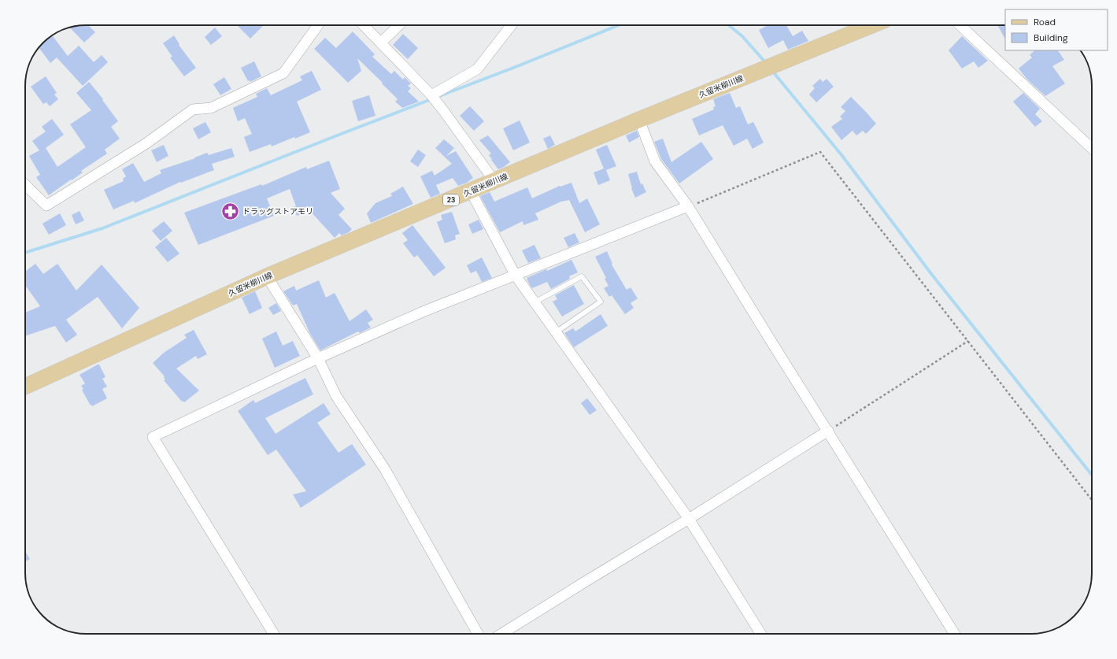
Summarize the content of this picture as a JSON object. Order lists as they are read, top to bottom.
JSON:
{
  "streets": {
    "main road": ["久留米柳川線", "23"]
  },
  "places": {
    "pharmacy": ["ドラッグストアモリ"]
  },
  "legend": ["Road", "Building"]
}
